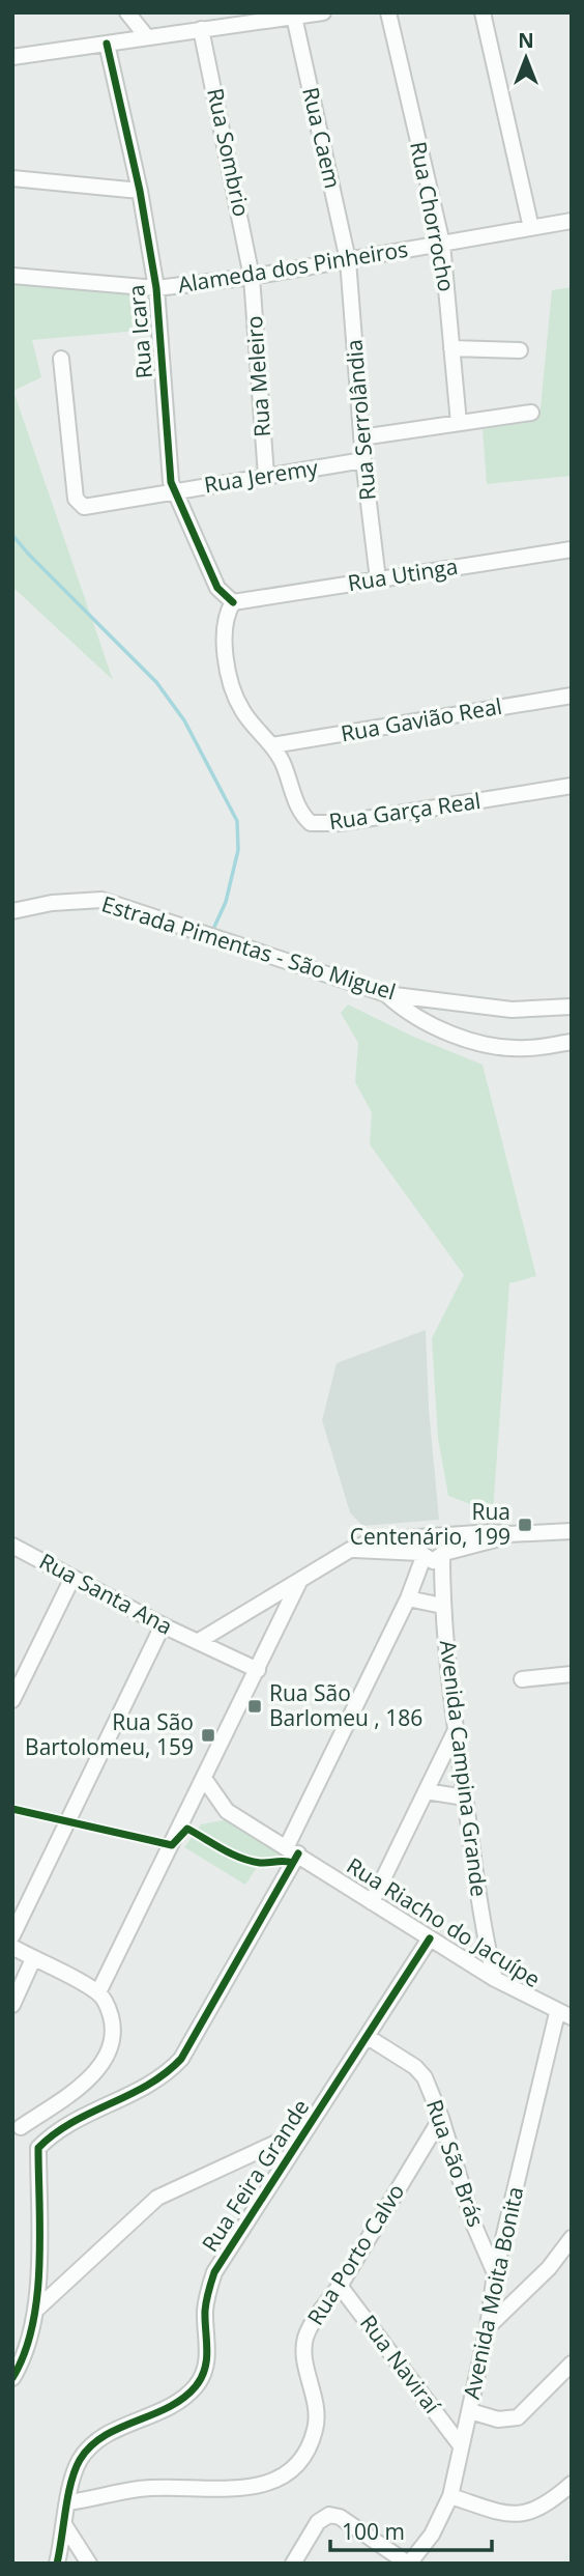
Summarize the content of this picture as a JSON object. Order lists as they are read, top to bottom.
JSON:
{
  "streets": {
    "street": [
      "Rua Caem",
      "Rua Sombrio",
      "Rua Chorrocho",
      "Alameda dos Pinheiros",
      "Rua Icara",
      "Rua Meleiro",
      "Rua Serrolândia",
      "Rua Jeremy",
      "Rua Utinga",
      "Rua Gavião Real",
      "Rua Garça Real",
      "Estrada Pimentas - São Miguel",
      "Rua Santa Ana",
      "Avenida Campina Grande",
      "Rua Riacho do Jacuípe",
      "Rua São Brás",
      "Rua Feira Grande",
      "Rua Porto Calvo",
      "Avenida Moita Bonita",
      "Rua Naviraí"
    ]
  },
  "crossings": [
    ["Rua Caem", "Alameda dos Pinheiros"],
    ["Rua Caem", "Rua Serrolândia"],
    ["Rua Sombrio", "Alameda dos Pinheiros"],
    ["Rua Sombrio", "Rua Meleiro"],
    ["Rua Chorrocho", "Alameda dos Pinheiros"],
    ["Alameda dos Pinheiros", "Rua Icara"],
    ["Alameda dos Pinheiros", "Rua Meleiro"],
    ["Alameda dos Pinheiros", "Rua Serrolândia"],
    ["Rua Icara", "Rua Jeremy"],
    ["Rua Icara", "Rua Utinga"],
    ["Rua Icara", "Rua Garça Real"],
    ["Rua Meleiro", "Rua Jeremy"],
    ["Rua Serrolândia", "Rua Jeremy"],
    ["Rua Serrolândia", "Rua Utinga"],
    ["Rua Utinga", "Rua Garça Real"],
    ["Rua Gavião Real", "Rua Garça Real"],
    ["Avenida Campina Grande", "Rua Riacho do Jacuípe"],
    ["Rua Riacho do Jacuípe", "Rua Feira Grande"],
    ["Rua Riacho do Jacuípe", "Avenida Moita Bonita"],
    ["Rua São Brás", "Rua Feira Grande"],
    ["Rua São Brás", "Rua Porto Calvo"],
    ["Rua São Brás", "Avenida Moita Bonita"],
    ["Rua Feira Grande", "Rua Porto Calvo"],
    ["Rua Porto Calvo", "Rua Naviraí"],
    ["Avenida Moita Bonita", "Rua Naviraí"]
  ],
  "places": {
    "transit": ["Rua Centenário, 199", "Rua São Barlomeu , 186", "Rua São Bartolomeu, 159"]
  },
  "scale_bar": "100 m",
  "north": "top"
}
